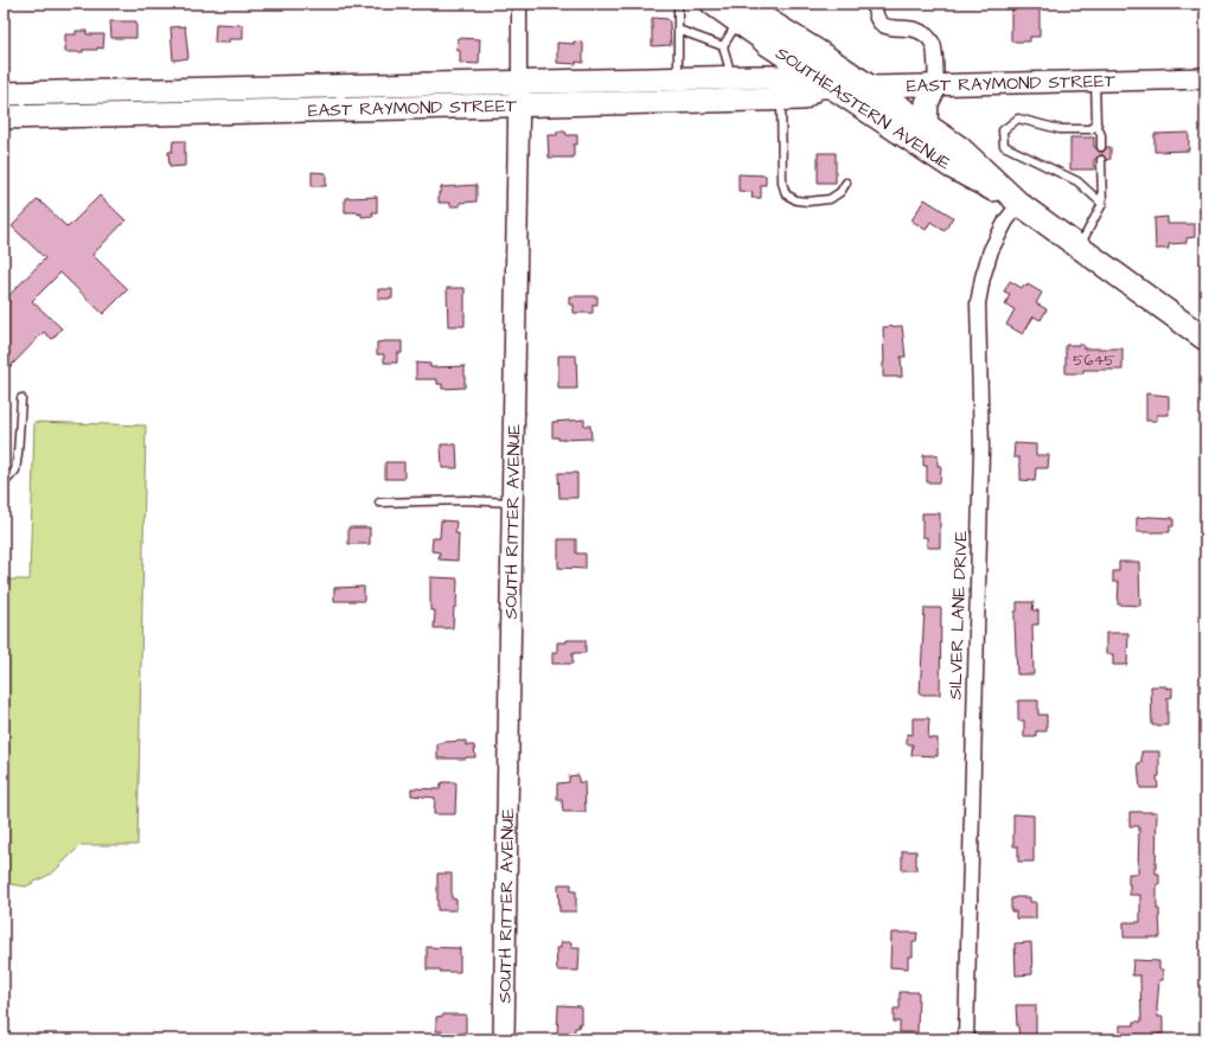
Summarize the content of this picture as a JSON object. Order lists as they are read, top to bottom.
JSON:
{
  "streets": {
    "main road": ["EAST RAYMOND STREET", "SOUTHEASTERN AVENUE"],
    "street": ["SOUTH RITTER AVENUE", "SILVER LANE DRIVE"]
  },
  "crossings": [
    ["EAST RAYMOND STREET", "SOUTHEASTERN AVENUE"],
    ["EAST RAYMOND STREET", "SOUTH RITTER AVENUE"],
    ["SOUTHEASTERN AVENUE", "SILVER LANE DRIVE"]
  ],
  "house_numbers": ["5645"]
}
